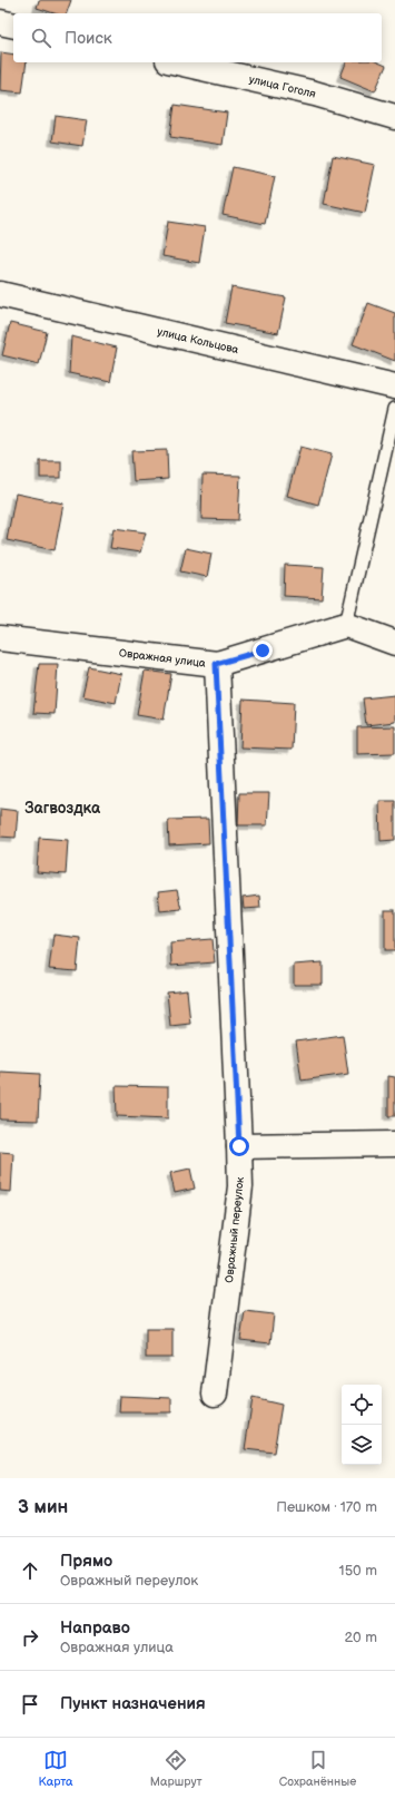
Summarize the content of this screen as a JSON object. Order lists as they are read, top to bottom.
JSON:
{
  "streets": {
    "street": [
      "улица Гоголя",
      "улица Кольцова",
      "Овражная улица",
      "Овражный переулок"
    ]
  },
  "crossings": [
    ["Овражная улица", "Овражный переулок"]
  ],
  "districts": ["Загвоздка"],
  "page": {
    "search": "Поиск",
    "heading": ["3 мин", "Пешком · 170 m"],
    "list": [
      ["Прямо", "Овражный переулок", "150 m"],
      ["Направо", "Овражная улица", "20 m"],
      "Пункт назначения"
    ],
    "nav": ["Карта", "Маршрут", "Сохранённые"]
  }
}
